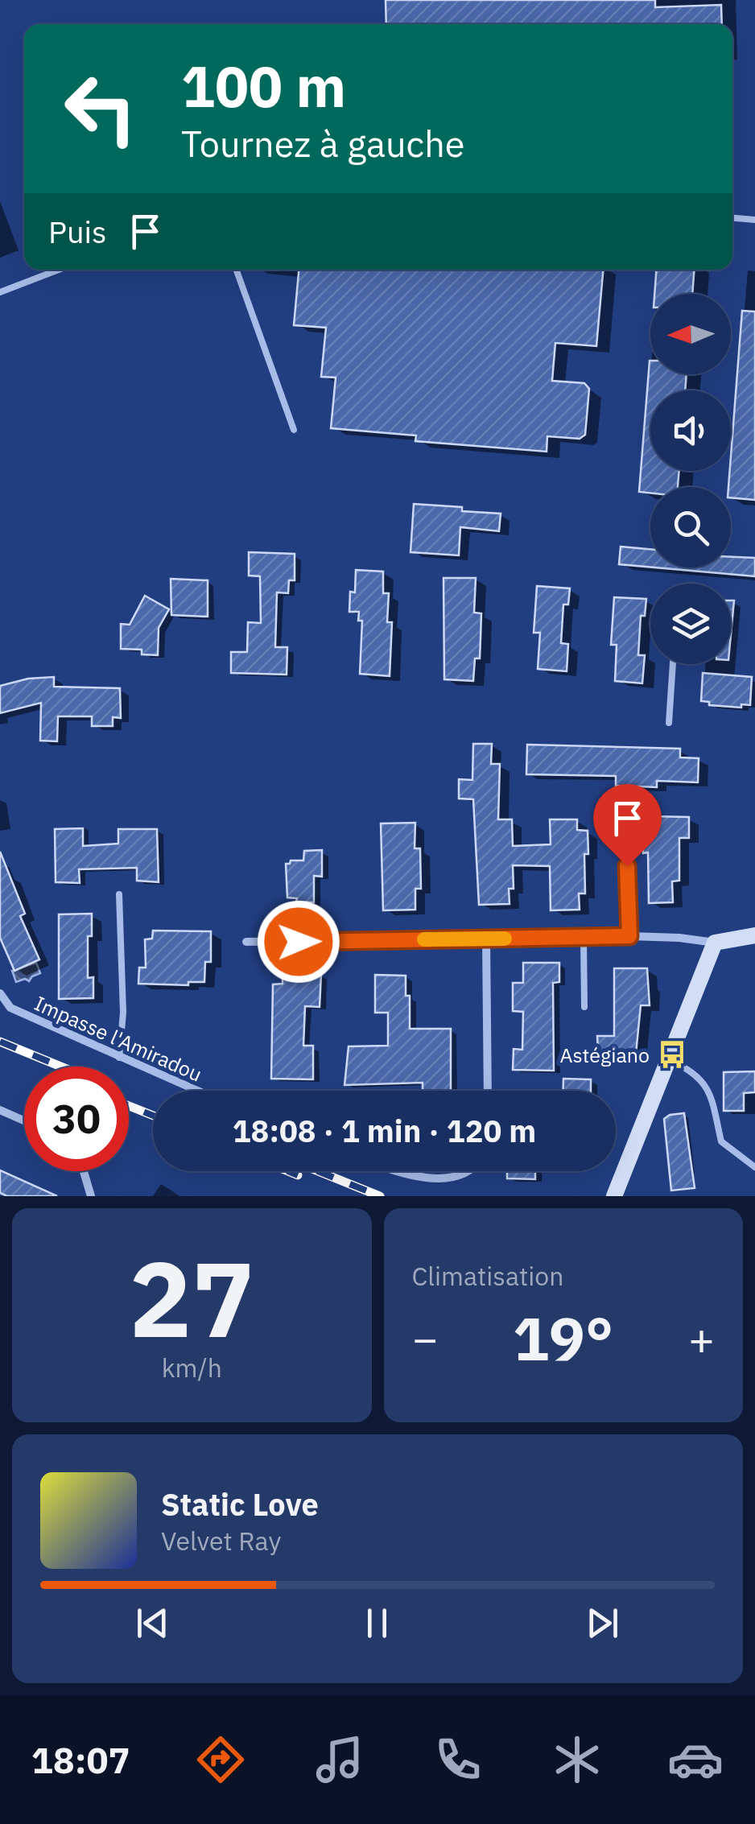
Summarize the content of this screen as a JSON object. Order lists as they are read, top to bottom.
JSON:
{
  "streets": {
    "street": ["Impasse l'Amiradou"]
  },
  "places": {
    "bus stop": ["Astégiano"]
  },
  "north": "left",
  "page": {
    "turn": ["100 m", "Tournez à gauche"],
    "then": "Puis",
    "limit": "30",
    "trip": "18:08 · 1 min · 120 m",
    "tile": [
      ["27", "km/h"],
      "Climatisation"
    ],
    "heat": ["−", "19°", "+"],
    "song": ["Static Love", "Velvet Ray"],
    "tabs": "18:07"
  }
}
